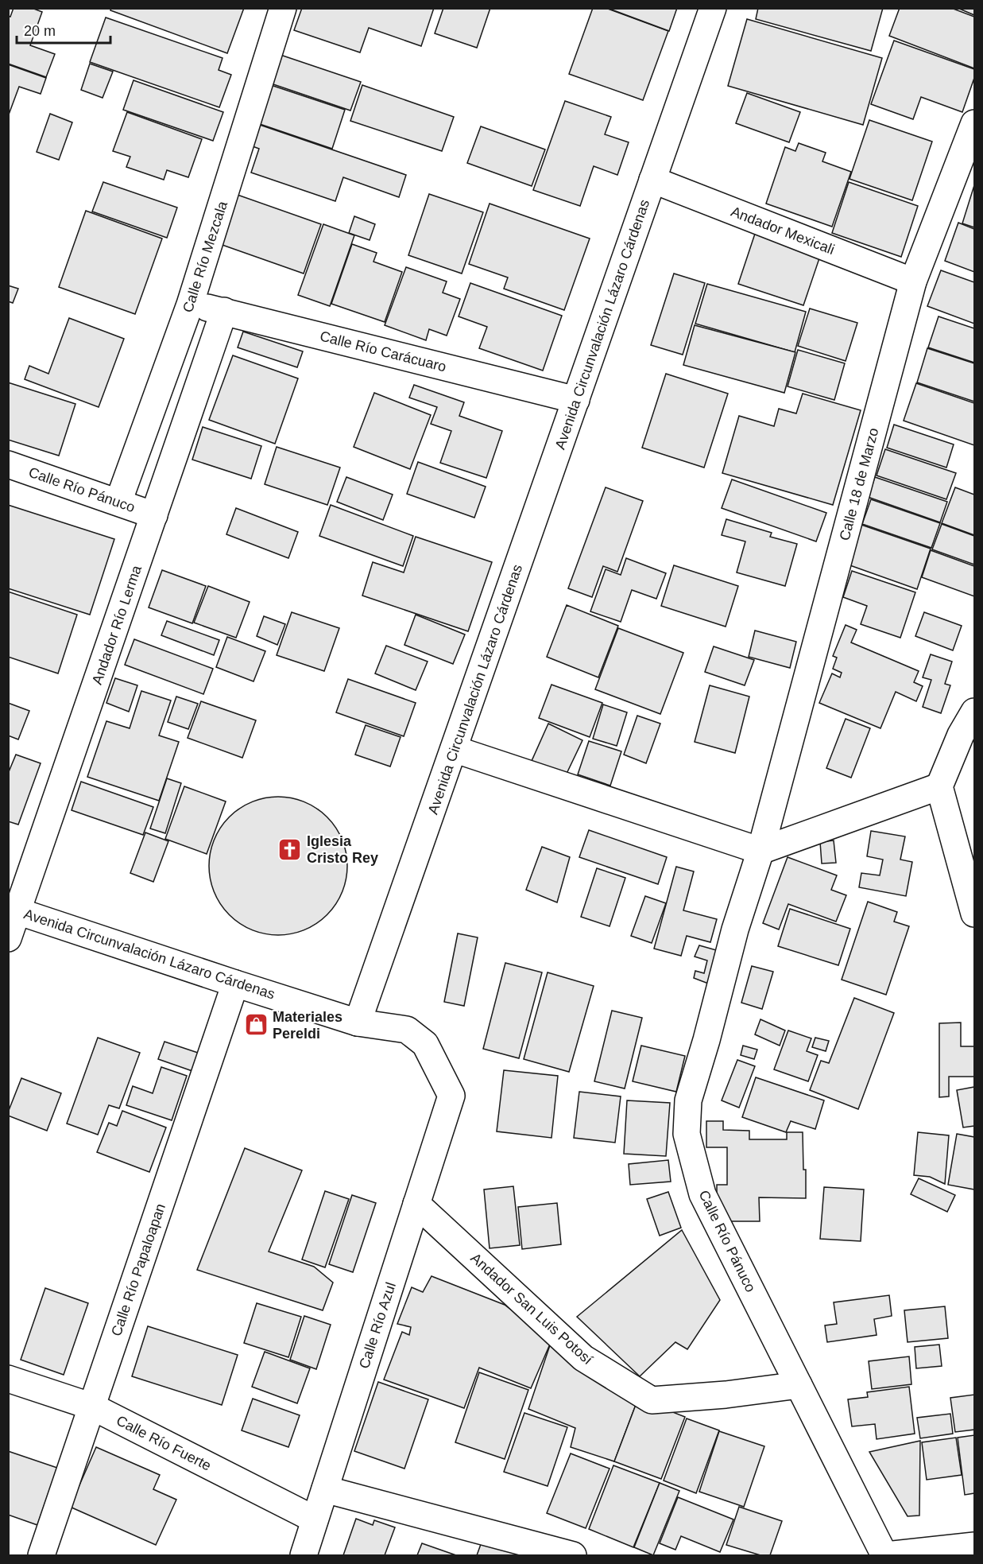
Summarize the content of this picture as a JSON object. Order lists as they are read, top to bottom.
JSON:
{
  "streets": {
    "street": [
      "Andador Mexicali",
      "Calle Río Mezcala",
      "Avenida Circunvalación Lázaro Cárdenas",
      "Calle Río Carácuaro",
      "Calle 18 de Marzo",
      "Calle Río Pánuco",
      "Andador Río Lerma",
      "Calle Río Papaloapan",
      "Andador San Luis Potosí",
      "Calle Río Azul",
      "Calle Río Fuerte"
    ]
  },
  "crossings": [
    ["Andador Mexicali", "Avenida Circunvalación Lázaro Cárdenas"],
    ["Andador Mexicali", "Calle 18 de Marzo"],
    ["Calle Río Mezcala", "Calle Río Carácuaro"],
    ["Calle Río Mezcala", "Calle Río Pánuco"],
    ["Avenida Circunvalación Lázaro Cárdenas", "Calle Río Carácuaro"],
    ["Avenida Circunvalación Lázaro Cárdenas", "Andador Río Lerma"],
    ["Avenida Circunvalación Lázaro Cárdenas", "Calle Río Papaloapan"],
    ["Avenida Circunvalación Lázaro Cárdenas", "Calle Río Azul"],
    ["Calle Río Carácuaro", "Andador Río Lerma"],
    ["Calle 18 de Marzo", "Calle Río Pánuco"],
    ["Calle Río Pánuco", "Andador Río Lerma"],
    ["Calle Río Pánuco", "Andador San Luis Potosí"],
    ["Calle Río Papaloapan", "Calle Río Fuerte"],
    ["Andador San Luis Potosí", "Calle Río Azul"],
    ["Calle Río Azul", "Calle Río Fuerte"]
  ],
  "places": {
    "church": ["Iglesia Cristo Rey"],
    "shop": ["Materiales Pereldi"]
  },
  "scale_bar": "20 m"
}
